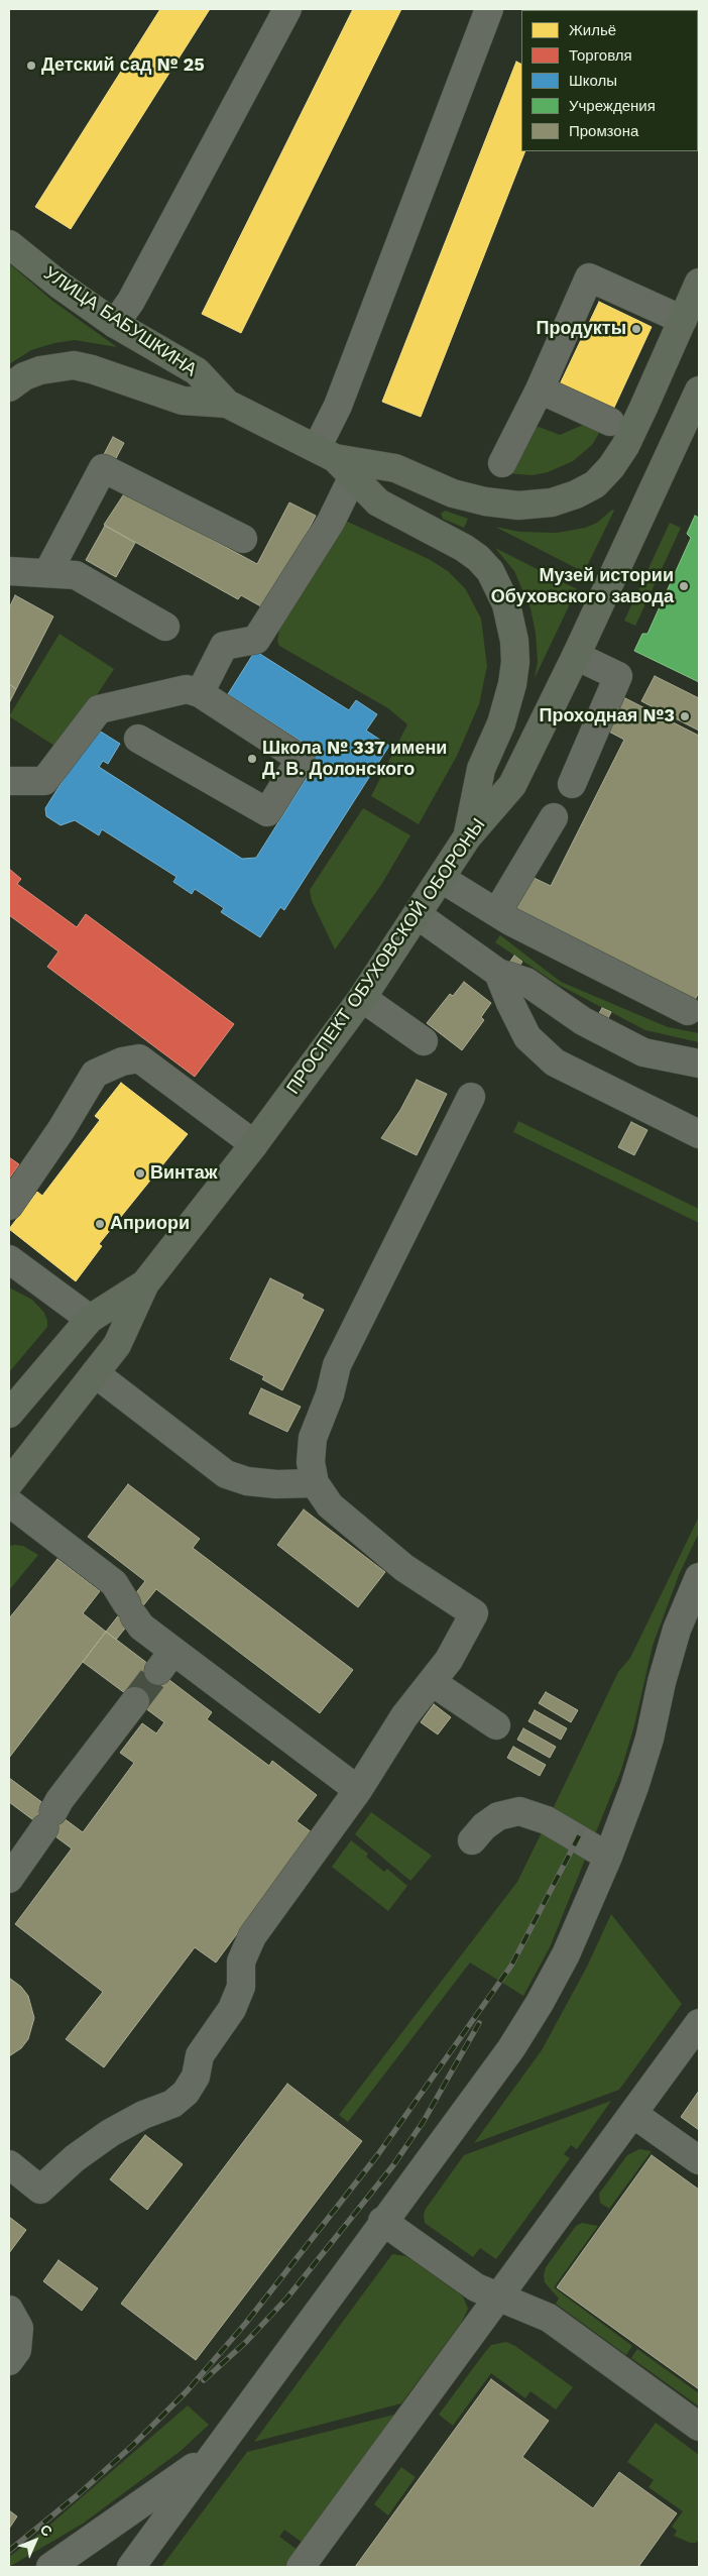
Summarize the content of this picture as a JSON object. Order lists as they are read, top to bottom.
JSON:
{
  "streets": {
    "main road": ["УЛИЦА БАБУШКИНА", "ПРОСПЕКТ ОБУХОВСКОЙ ОБОРОНЫ"]
  },
  "crossings": [
    ["УЛИЦА БАБУШКИНА", "ПРОСПЕКТ ОБУХОВСКОЙ ОБОРОНЫ"]
  ],
  "places": [
    "Детский сад № 25",
    "Продукты",
    "Музей истории Обуховского завода",
    "Проходная №3",
    "Школа № 337 имени Д. В. Долонского",
    "Винтаж",
    "Априори"
  ],
  "legend": [
    "Жильё",
    "Торговля",
    "Школы",
    "Учреждения",
    "Промзона"
  ],
  "north": "top right"
}
